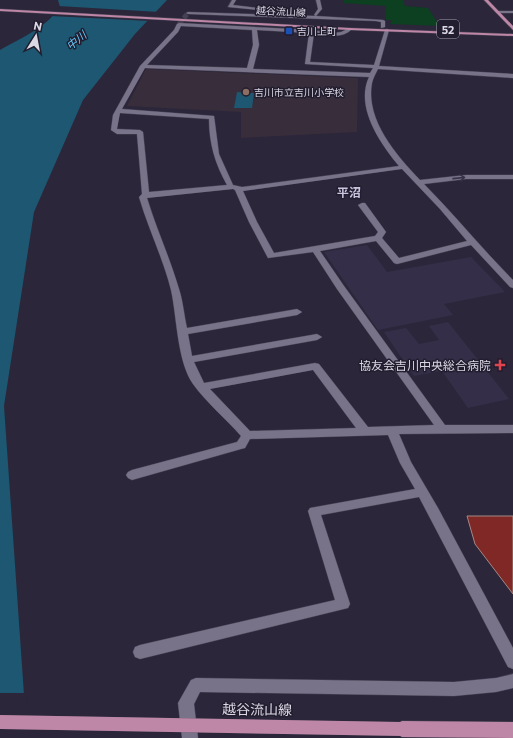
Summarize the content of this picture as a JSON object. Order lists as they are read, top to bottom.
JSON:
{
  "streets": {
    "main road": ["越谷流山線", "52"]
  },
  "crossings": [
    ["越谷流山線", "52"]
  ],
  "districts": ["平沼"],
  "water": ["中川"],
  "places": {
    "transit": ["吉川上町"],
    "other": ["吉川市立吉川小学校"],
    "health": ["協友会吉川中央総合病院"]
  },
  "north": "top"
}
